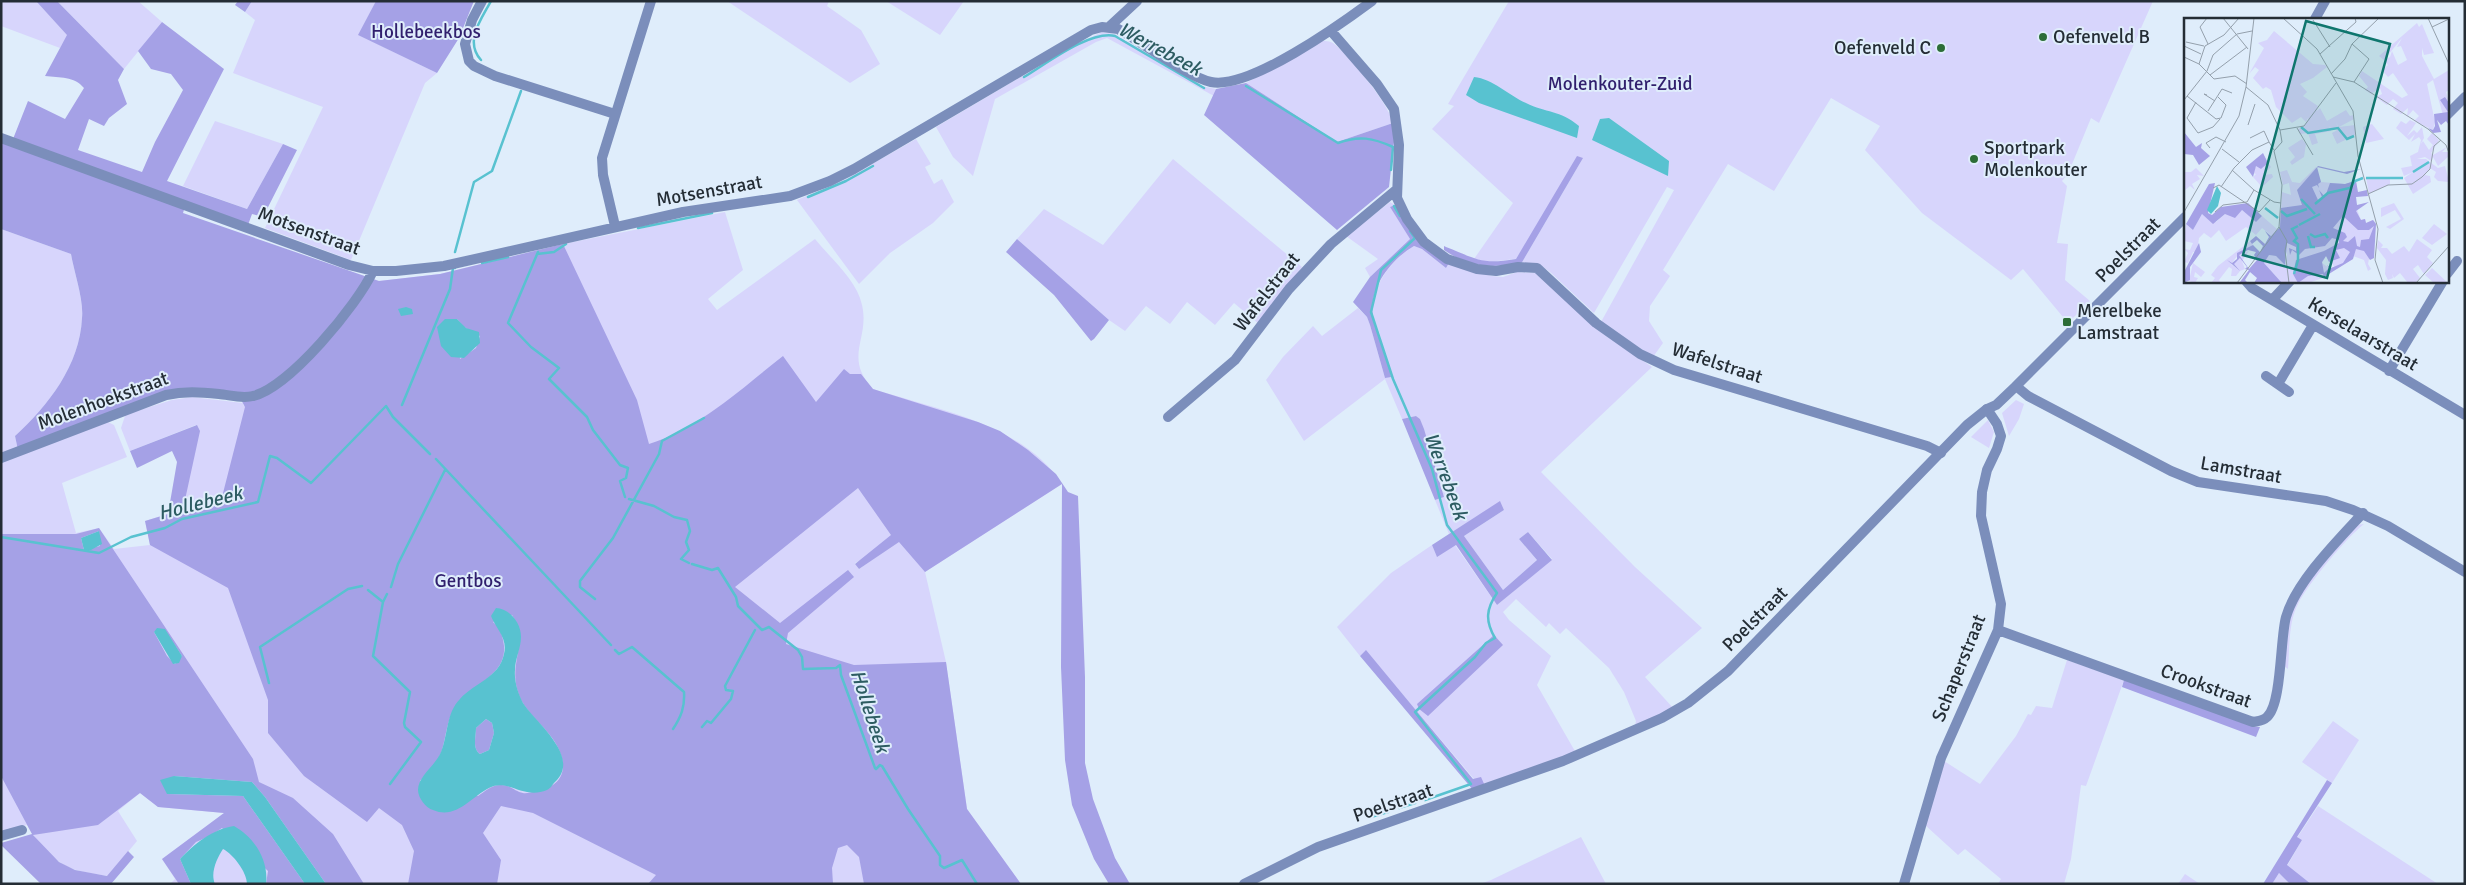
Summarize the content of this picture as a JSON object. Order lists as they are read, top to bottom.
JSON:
{
  "streets": {
    "street": [
      "Motsenstraat",
      "Poelstraat",
      "Wafelstraat",
      "Kerselaarstraat",
      "Molenhoekstraat",
      "Lamstraat",
      "Schaperstraat",
      "Crookstraat"
    ]
  },
  "crossings": [
    ["Motsenstraat", "Molenhoekstraat"],
    ["Poelstraat", "Wafelstraat"],
    ["Poelstraat", "Lamstraat"],
    ["Poelstraat", "Schaperstraat"],
    ["Lamstraat", "Crookstraat"],
    ["Schaperstraat", "Crookstraat"]
  ],
  "water": ["Werrebeek", "Hollebeek"],
  "parks": ["Hollebeekbos", "Molenkouter-Zuid", "Gentbos"],
  "places": {
    "other": ["Oefenveld B", "Oefenveld C", "Sportpark Molenkouter"],
    "transit": ["Merelbeke Lamstraat"]
  }
}
